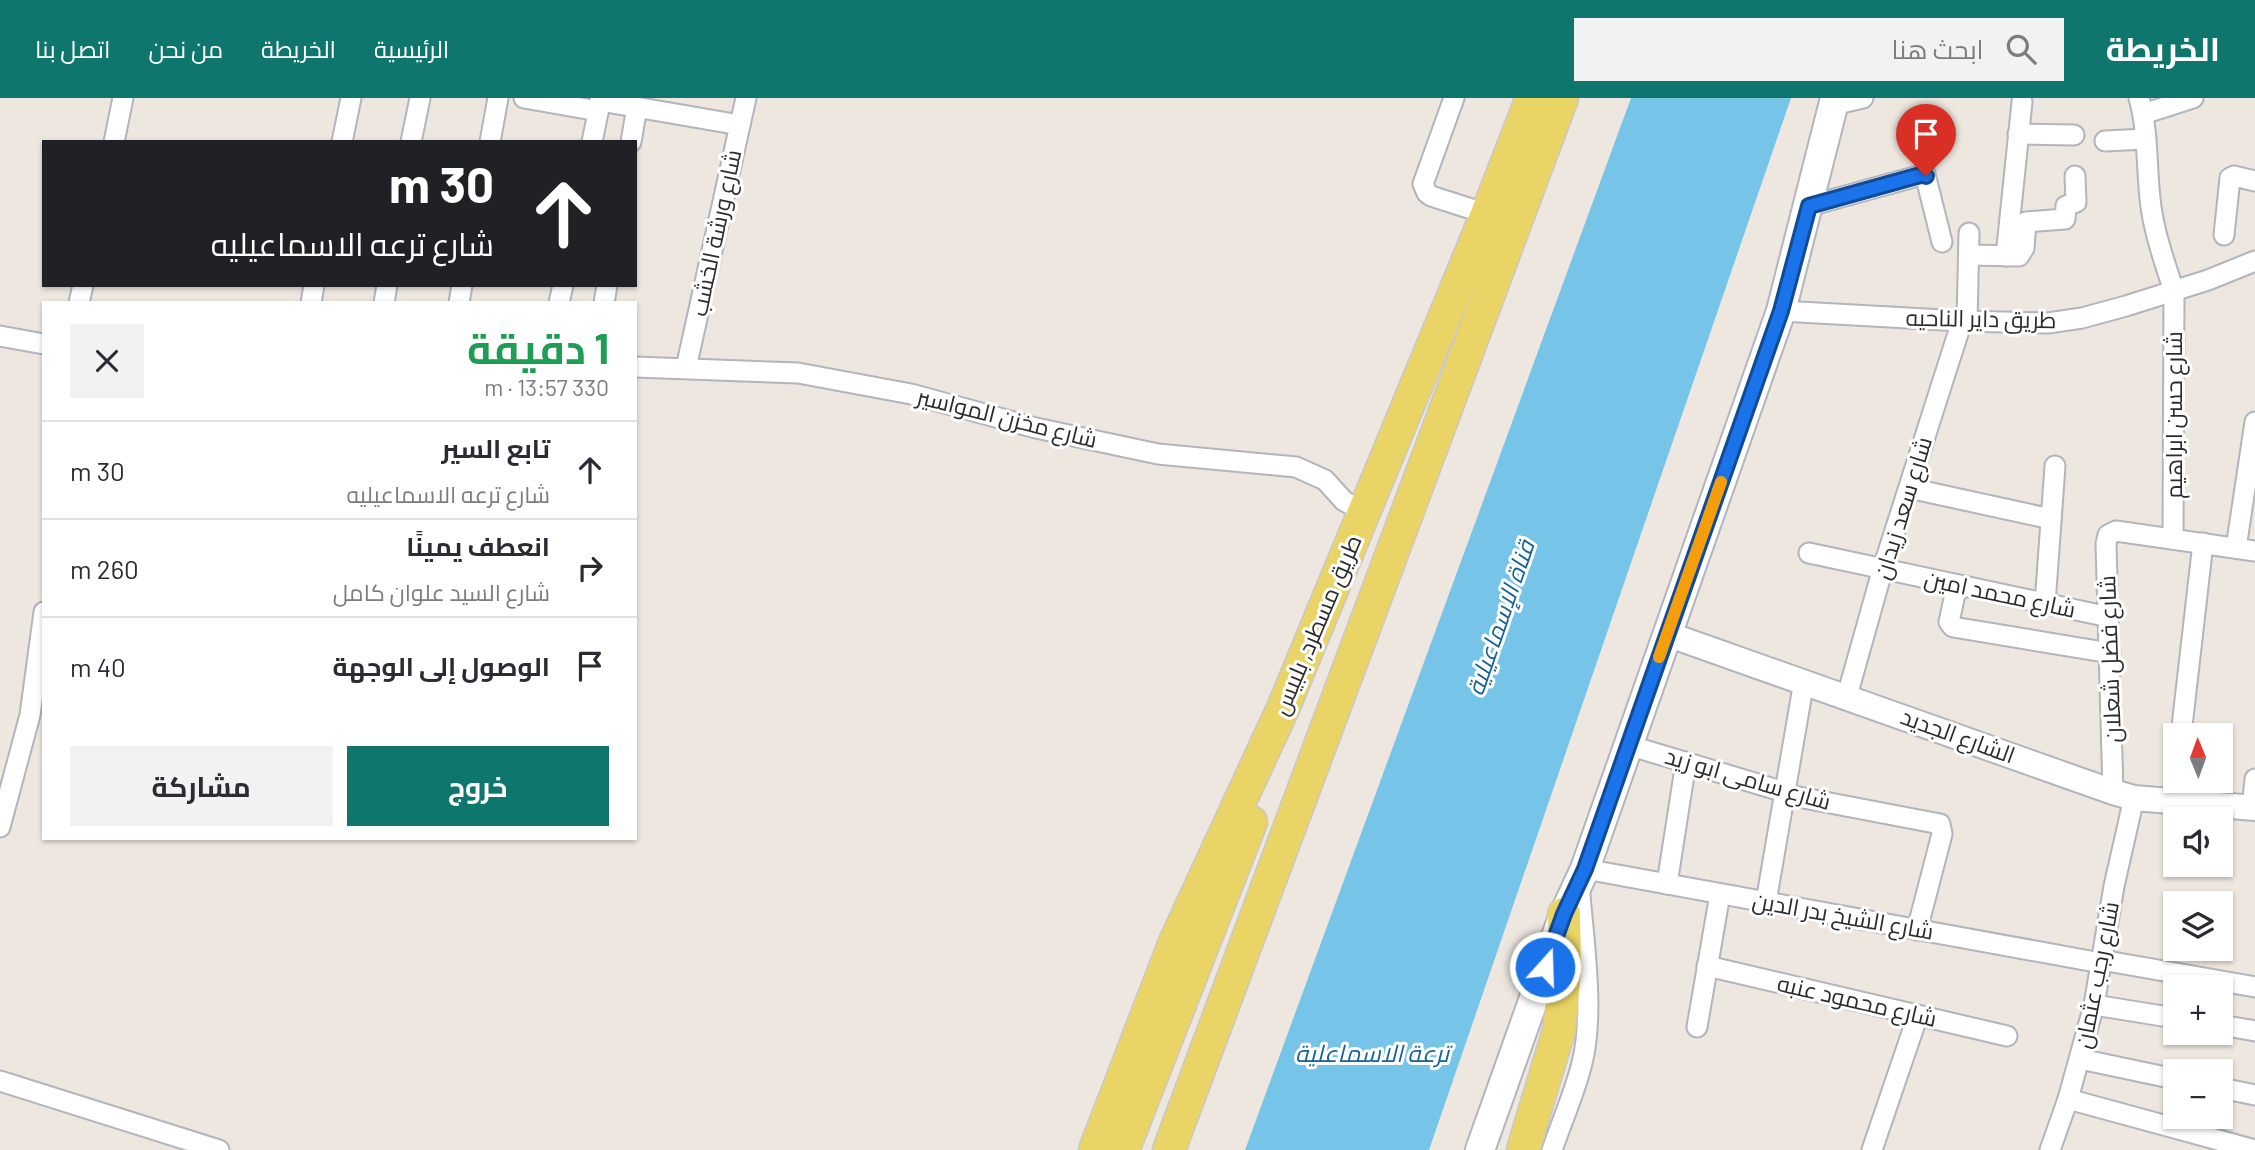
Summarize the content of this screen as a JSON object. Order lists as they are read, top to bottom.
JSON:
{
  "streets": {
    "main road": ["طريق مسطرد, بلبيس"],
    "street": [
      "شارع ورشة الخشب",
      "طريق داير الناحيه",
      "شارع حسن ابراهيم",
      "شارع مخزن المواسير",
      "شارع سعد زيدان",
      "شارع محمد امين",
      "شارع فضل شعلان",
      "الشارع الجديد",
      "شارع سامى ابو زيد",
      "شارع الشيخ بدر الدين",
      "شارع رجب عثمان",
      "شارع محمود عنبه"
    ]
  },
  "crossings": [
    ["شارع ورشة الخشب", "شارع مخزن المواسير"],
    ["طريق داير الناحيه", "شارع حسن ابراهيم"],
    ["طريق داير الناحيه", "شارع سعد زيدان"],
    ["شارع حسن ابراهيم", "شارع فضل شعلان"],
    ["شارع مخزن المواسير", "طريق مسطرد, بلبيس"],
    ["شارع سعد زيدان", "شارع محمد امين"],
    ["شارع سعد زيدان", "الشارع الجديد"],
    ["شارع محمد امين", "شارع فضل شعلان"],
    ["شارع فضل شعلان", "الشارع الجديد"],
    ["شارع فضل شعلان", "شارع رجب عثمان"],
    ["الشارع الجديد", "شارع رجب عثمان"],
    ["شارع سامى ابو زيد", "شارع الشيخ بدر الدين"],
    ["شارع الشيخ بدر الدين", "شارع رجب عثمان"]
  ],
  "water": ["قناة الإسماعيلية", "ترعة الاسماعلية"],
  "north": "top",
  "page": {
    "header": "الخريطة",
    "search": "ابحث هنا",
    "nav": [
      "الرئيسية",
      "الخريطة",
      "من نحن",
      "اتصل بنا"
    ],
    "turn": ["30 m", "شارع ترعه الاسماعيليه"],
    "heading": ["1 دقيقة", "330 m · 13:57"],
    "list": [
      {
        "name": "تابع السير",
        "note": "شارع ترعه الاسماعيليه",
        "value": "30 m"
      },
      {
        "name": "انعطف يمينًا",
        "note": "شارع السيد علوان كامل",
        "value": "260 m"
      },
      {
        "name": "الوصول إلى الوجهة",
        "value": "40 m"
      }
    ],
    "map_buttons": ["+", "−"],
    "buttons": ["خروج", "مشاركة"]
  }
}
